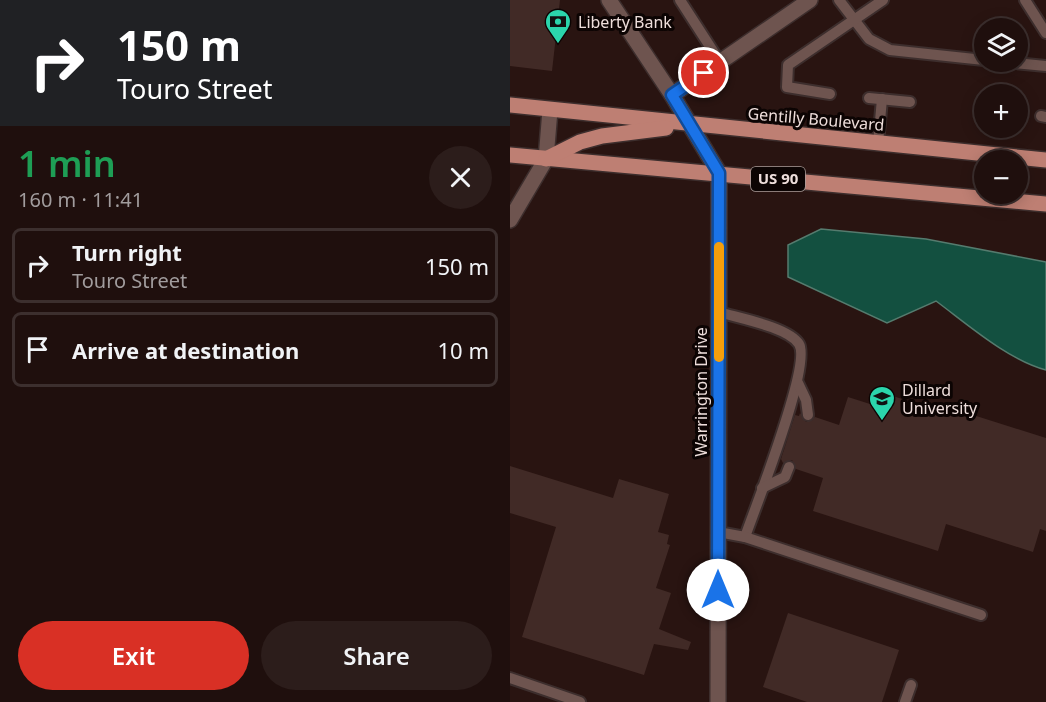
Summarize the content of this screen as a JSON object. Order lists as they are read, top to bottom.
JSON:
{
  "streets": {
    "main road": ["Gentilly Boulevard", "US 90"],
    "street": ["Warrington Drive"]
  },
  "crossings": [
    ["US 90", "Warrington Drive"]
  ],
  "places": {
    "bank": ["Liberty Bank"],
    "school or university": ["Dillard University"]
  },
  "page": {
    "turn": ["150 m", "Touro Street"],
    "map_buttons": ["+", "−"],
    "heading": ["1 min", "160 m · 11:41"],
    "list": [
      {
        "name": "Turn right",
        "note": "Touro Street",
        "value": "150 m"
      },
      {
        "name": "Arrive at destination",
        "value": "10 m"
      }
    ],
    "buttons": ["Exit", "Share"]
  }
}
